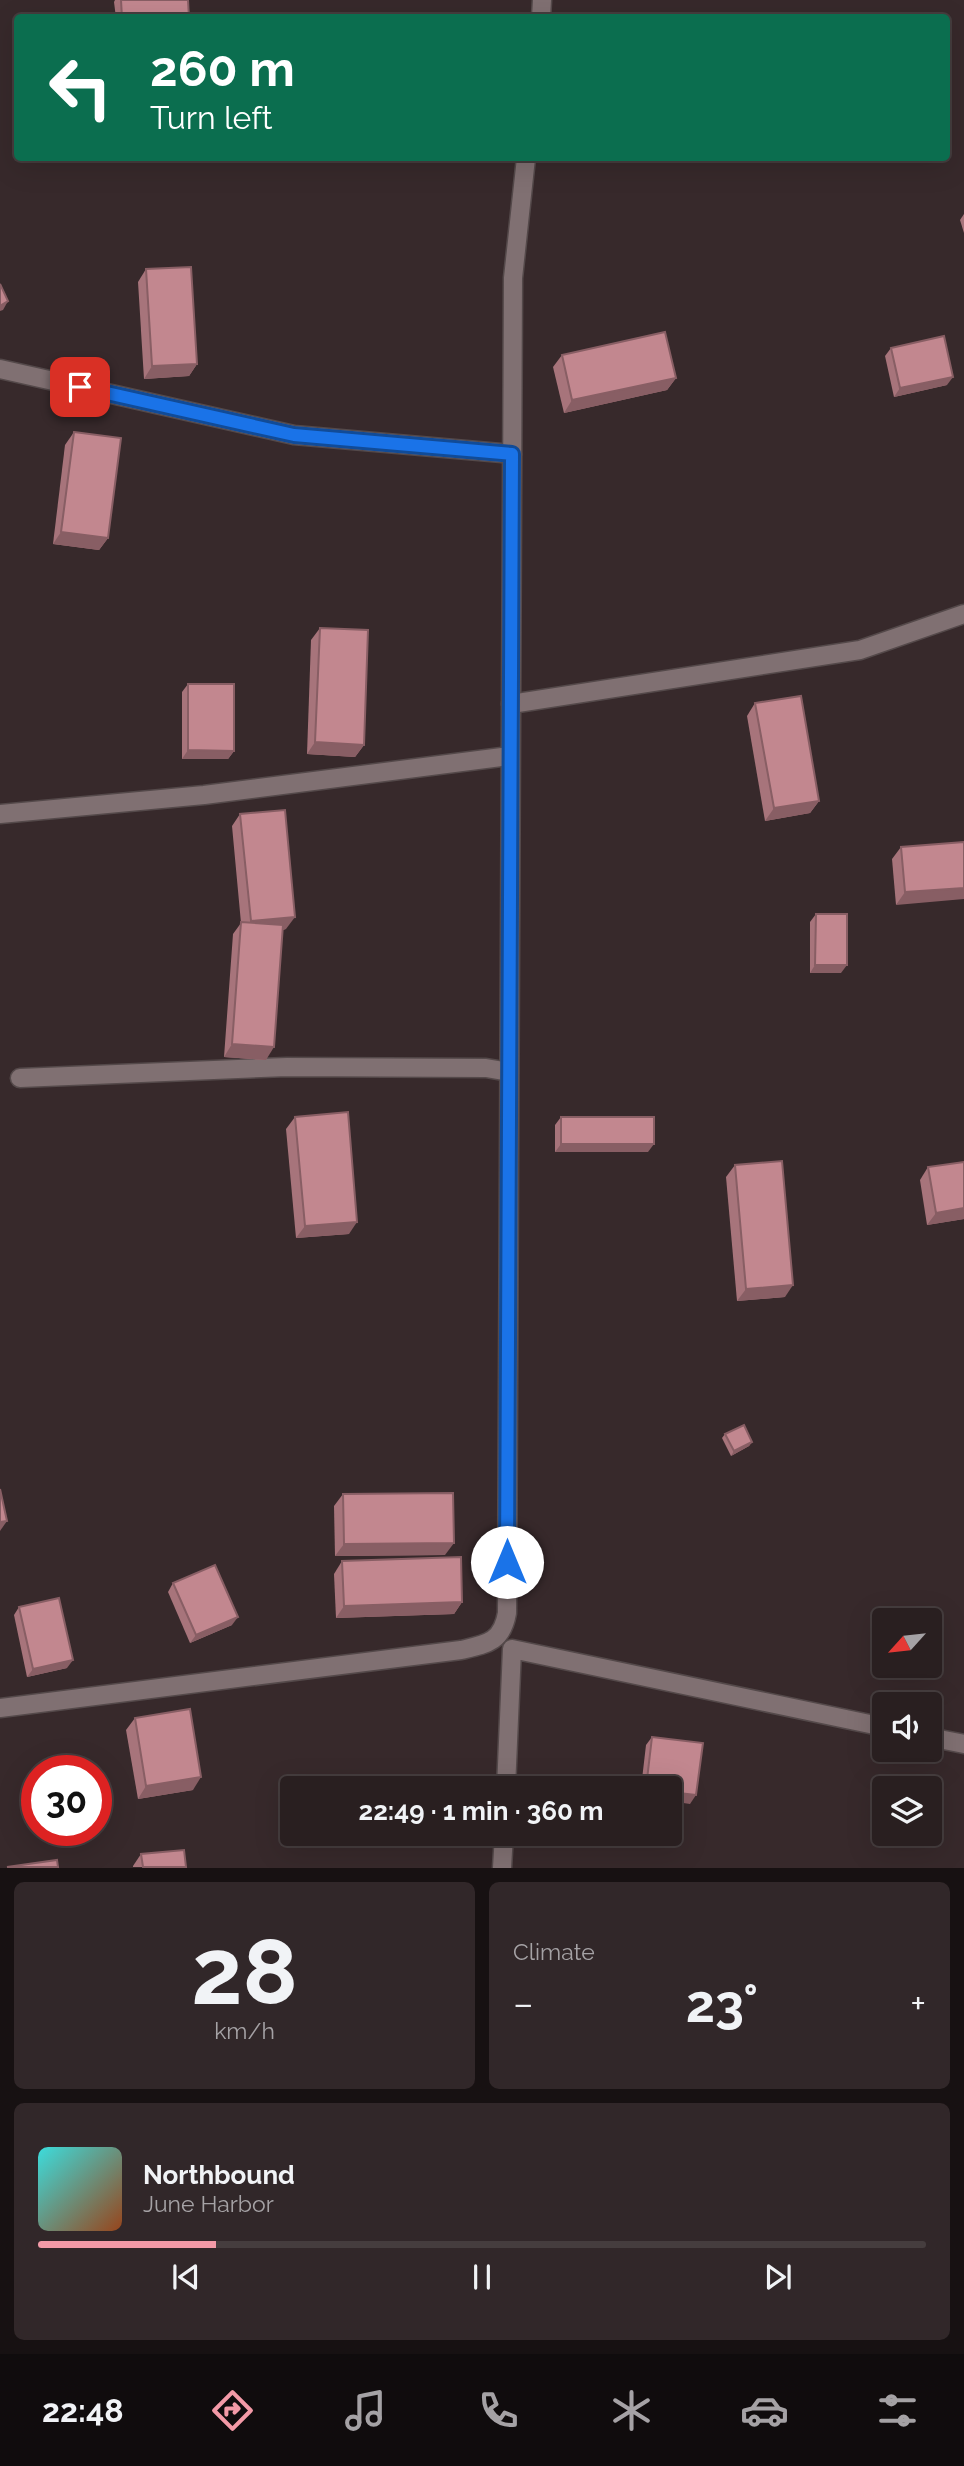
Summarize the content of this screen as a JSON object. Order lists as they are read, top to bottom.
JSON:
{
  "north": "bottom left",
  "page": {
    "turn": ["260 m", "Turn left"],
    "limit": "30",
    "trip": "22:49 · 1 min · 360 m",
    "tile": [
      ["28", "km/h"],
      "Climate"
    ],
    "heat": ["−", "23°", "+"],
    "song": ["Northbound", "June Harbor"],
    "tabs": "22:48"
  }
}
